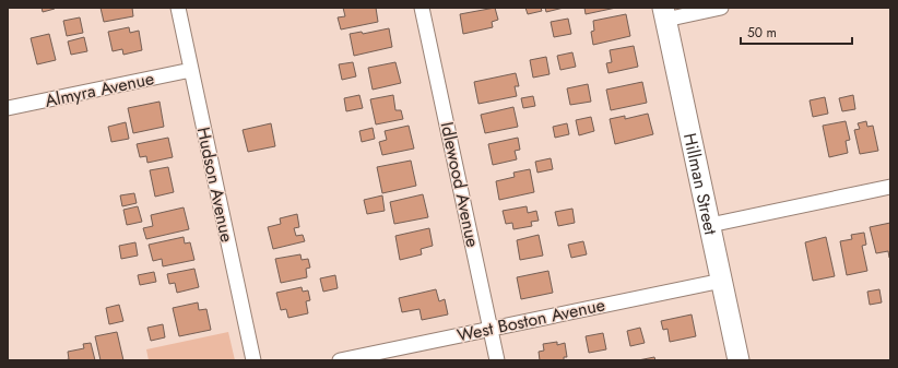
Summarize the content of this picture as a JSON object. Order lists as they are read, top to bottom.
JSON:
{
  "streets": {
    "street": [
      "Almyra Avenue",
      "Hudson Avenue",
      "Idlewood Avenue",
      "Hillman Street",
      "West Boston Avenue"
    ]
  },
  "crossings": [
    ["Almyra Avenue", "Hudson Avenue"],
    ["Idlewood Avenue", "West Boston Avenue"],
    ["Hillman Street", "West Boston Avenue"]
  ],
  "scale_bar": "50 m"
}
